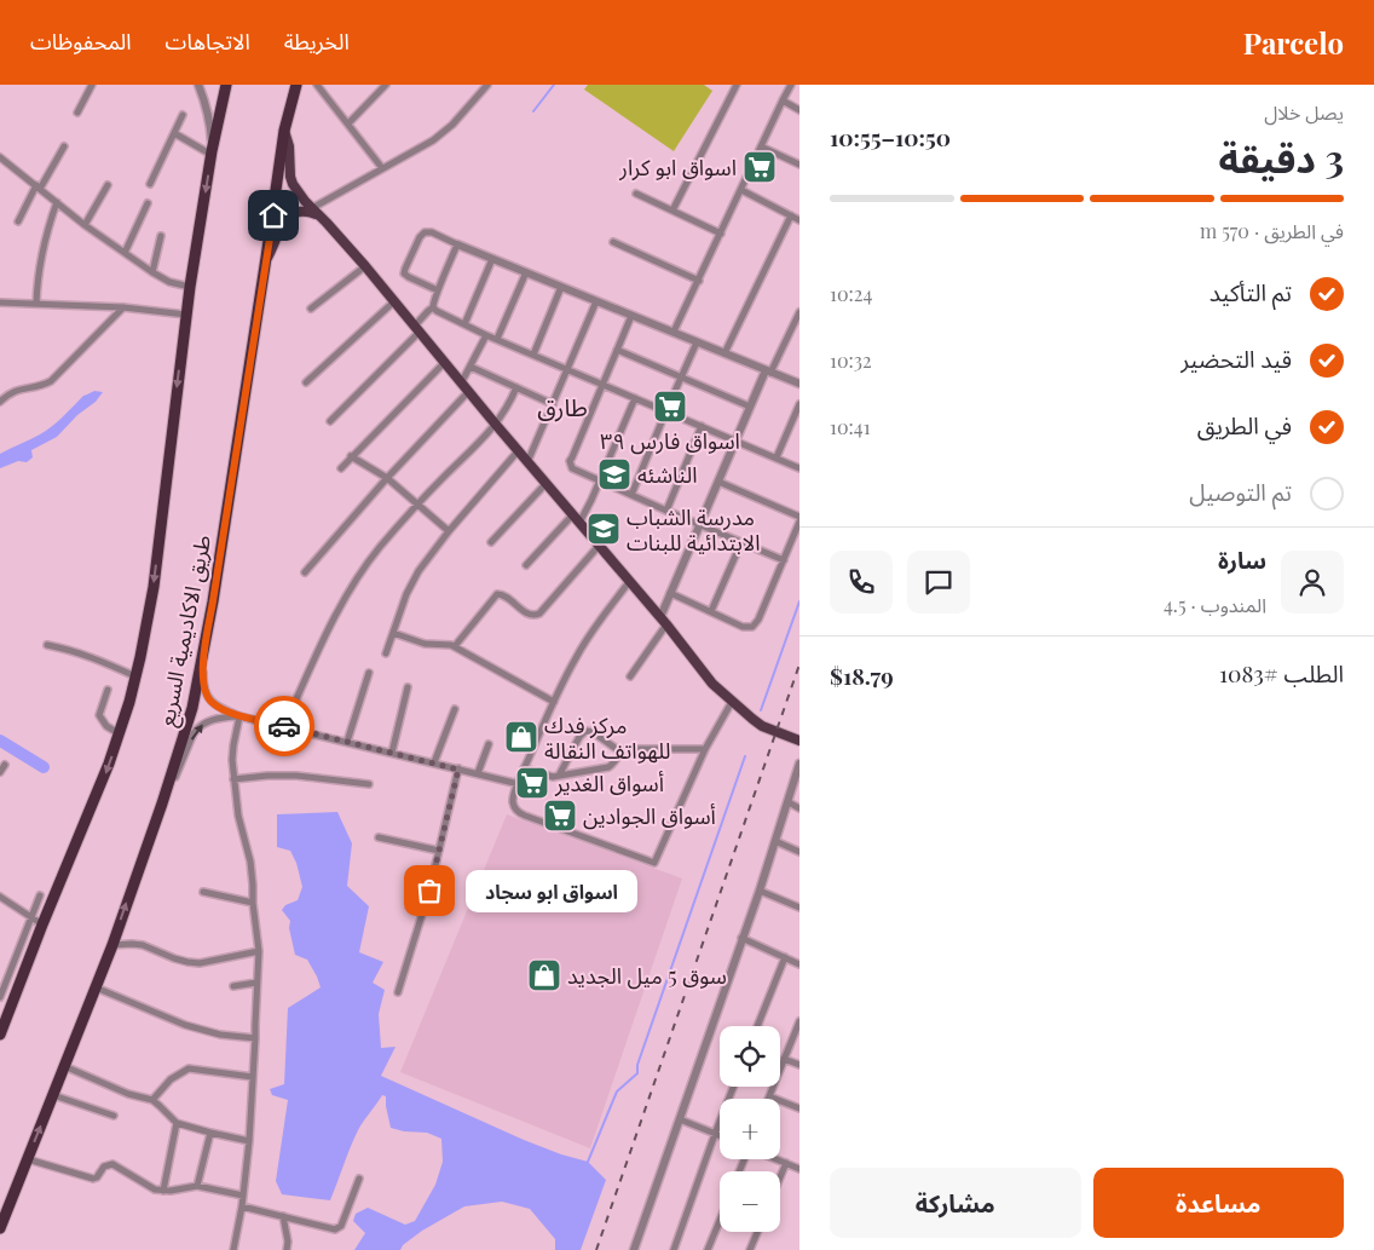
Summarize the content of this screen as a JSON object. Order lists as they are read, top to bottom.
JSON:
{
  "streets": {
    "highway": ["طريق الاكاديمية السريع"]
  },
  "districts": ["طارق"],
  "places": {
    "supermarket": [
      "اسواق ابو كرار",
      "اسواق فارس ٣٩",
      "أسواق الغدير",
      "أسواق الجوادين"
    ],
    "school or university": ["الناشئه", "مدرسة الشباب الابتدائية للبنات"],
    "shop": ["مركز فدك للهواتف النقالة", "سوق 5 ميل الجديد"],
    "other": ["اسواق ابو سجاد"]
  },
  "page": {
    "header": "Parcelo",
    "nav": ["الخريطة", "الاتجاهات", "المحفوظات"],
    "heading": ["3 دقيقة", "يصل خلال", "10:50–10:55"],
    "panel": [
      "سارة",
      "المندوب · 4.5",
      "الطلب #1083",
      "$18.79"
    ],
    "bar": "في الطريق · 570 m",
    "list": [
      ["تم التأكيد", "10:24"],
      ["قيد التحضير", "10:32"],
      ["في الطريق", "10:41"],
      "تم التوصيل"
    ],
    "bubble": "اسواق ابو سجاد",
    "map_buttons": ["+", "−"],
    "buttons": ["مساعدة", "مشاركة"]
  }
}
